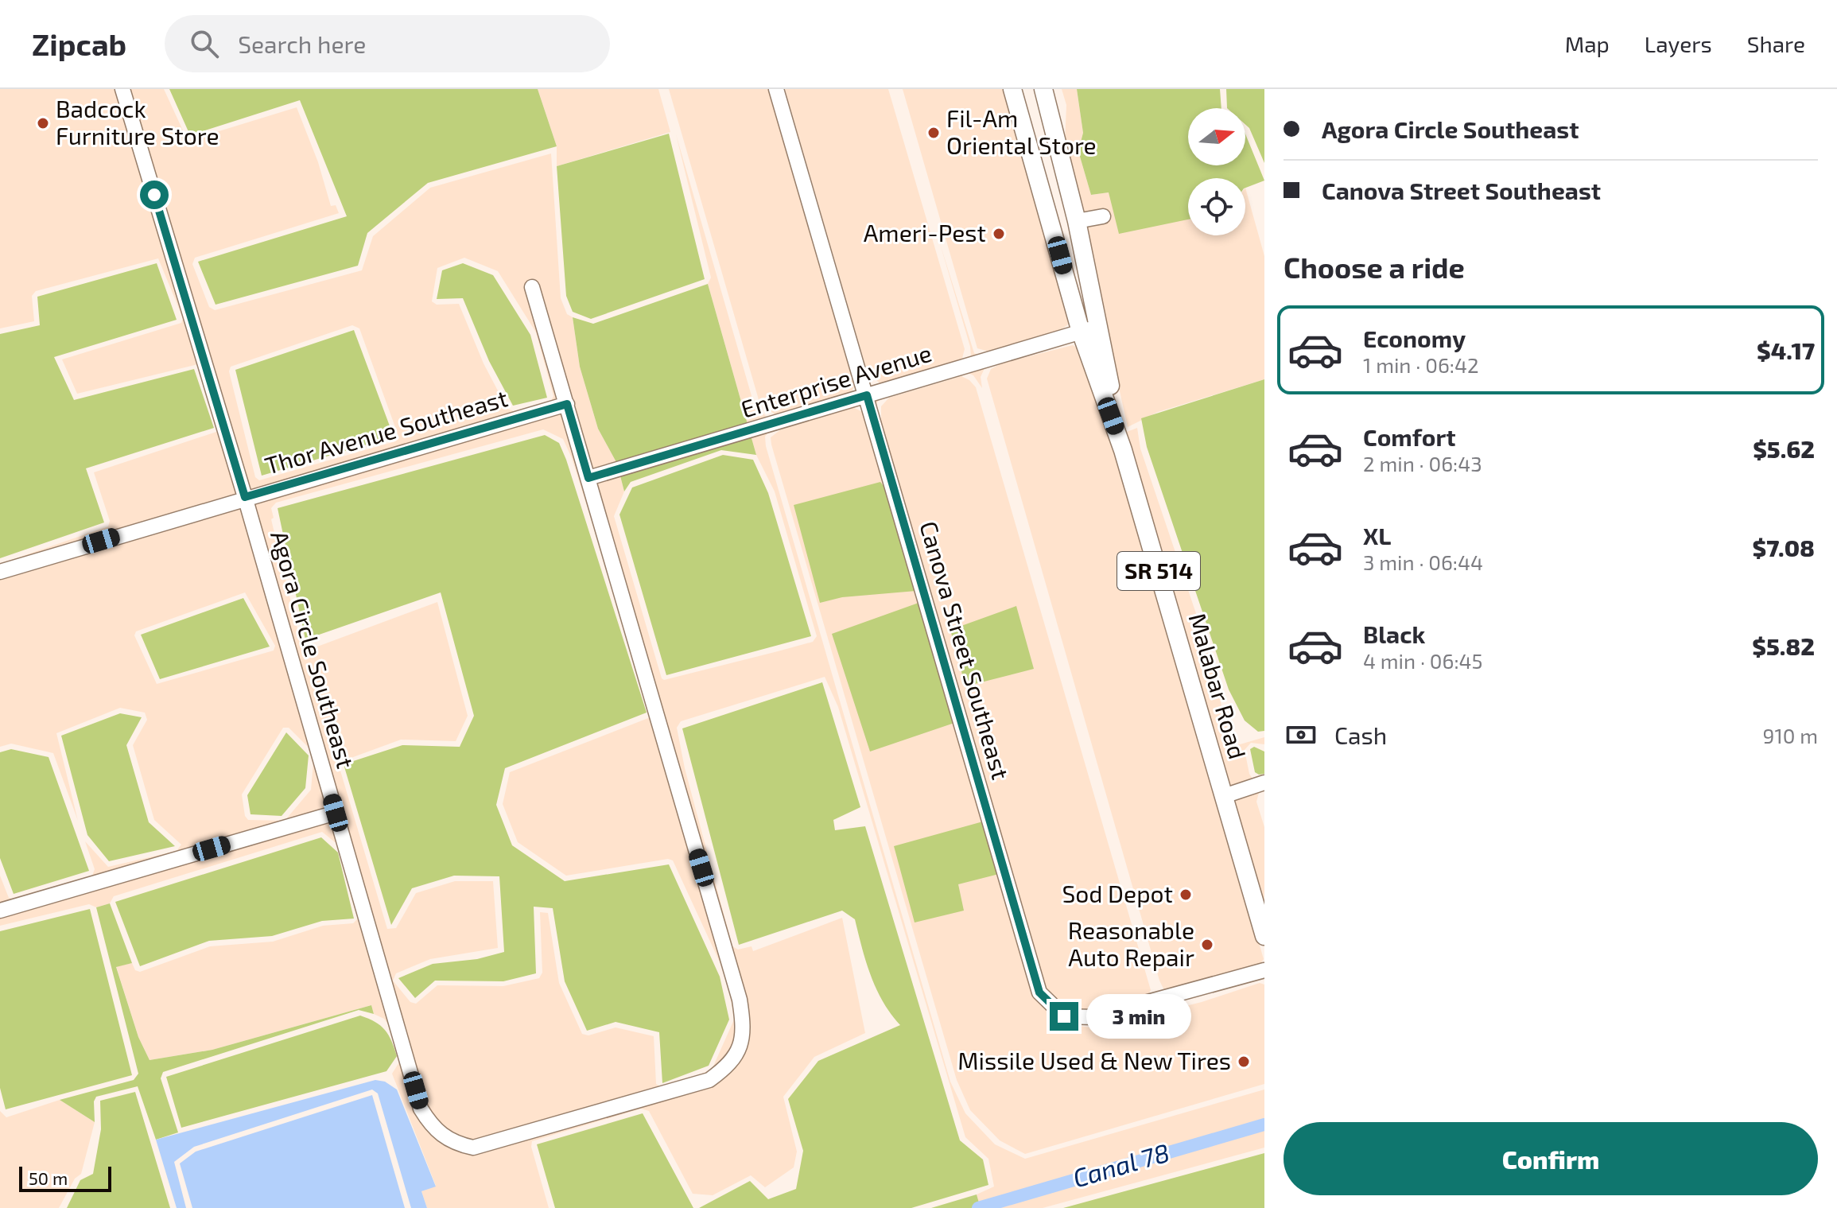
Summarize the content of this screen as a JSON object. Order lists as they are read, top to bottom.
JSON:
{
  "streets": {
    "main road": ["SR 514", "Malabar Road"],
    "street": [
      "Enterprise Avenue",
      "Thor Avenue Southeast",
      "Agora Circle Southeast",
      "Canova Street Southeast"
    ]
  },
  "crossings": [
    ["Enterprise Avenue", "Agora Circle Southeast"],
    ["Enterprise Avenue", "Canova Street Southeast"],
    ["Enterprise Avenue", "Malabar Road"],
    ["Thor Avenue Southeast", "Agora Circle Southeast"]
  ],
  "water": ["Canal 78"],
  "places": [
    "Badcock Furniture Store",
    "Fil-Am Oriental Store",
    "Ameri-Pest",
    "Sod Depot",
    "Reasonable Auto Repair",
    "Missile Used & New Tires"
  ],
  "scale_bar": "50 m",
  "north": "right",
  "page": {
    "header": "Zipcab",
    "search": "Search here",
    "nav": ["Map", "Layers", "Share"],
    "banner": ["Agora Circle Southeast", "Canova Street Southeast"],
    "heading": "Choose a ride",
    "list": [
      {
        "name": "Economy",
        "note": "1 min · 06:42",
        "value": "$4.17"
      },
      {
        "name": "Comfort",
        "note": "2 min · 06:43",
        "value": "$5.62"
      },
      {
        "name": "XL",
        "note": "3 min · 06:44",
        "value": "$7.08"
      },
      {
        "name": "Black",
        "note": "4 min · 06:45",
        "value": "$5.82"
      }
    ],
    "pay": ["Cash", "910 m"],
    "bubble": "3 min",
    "buttons": "Confirm",
    "scale": "50 m"
  }
}
